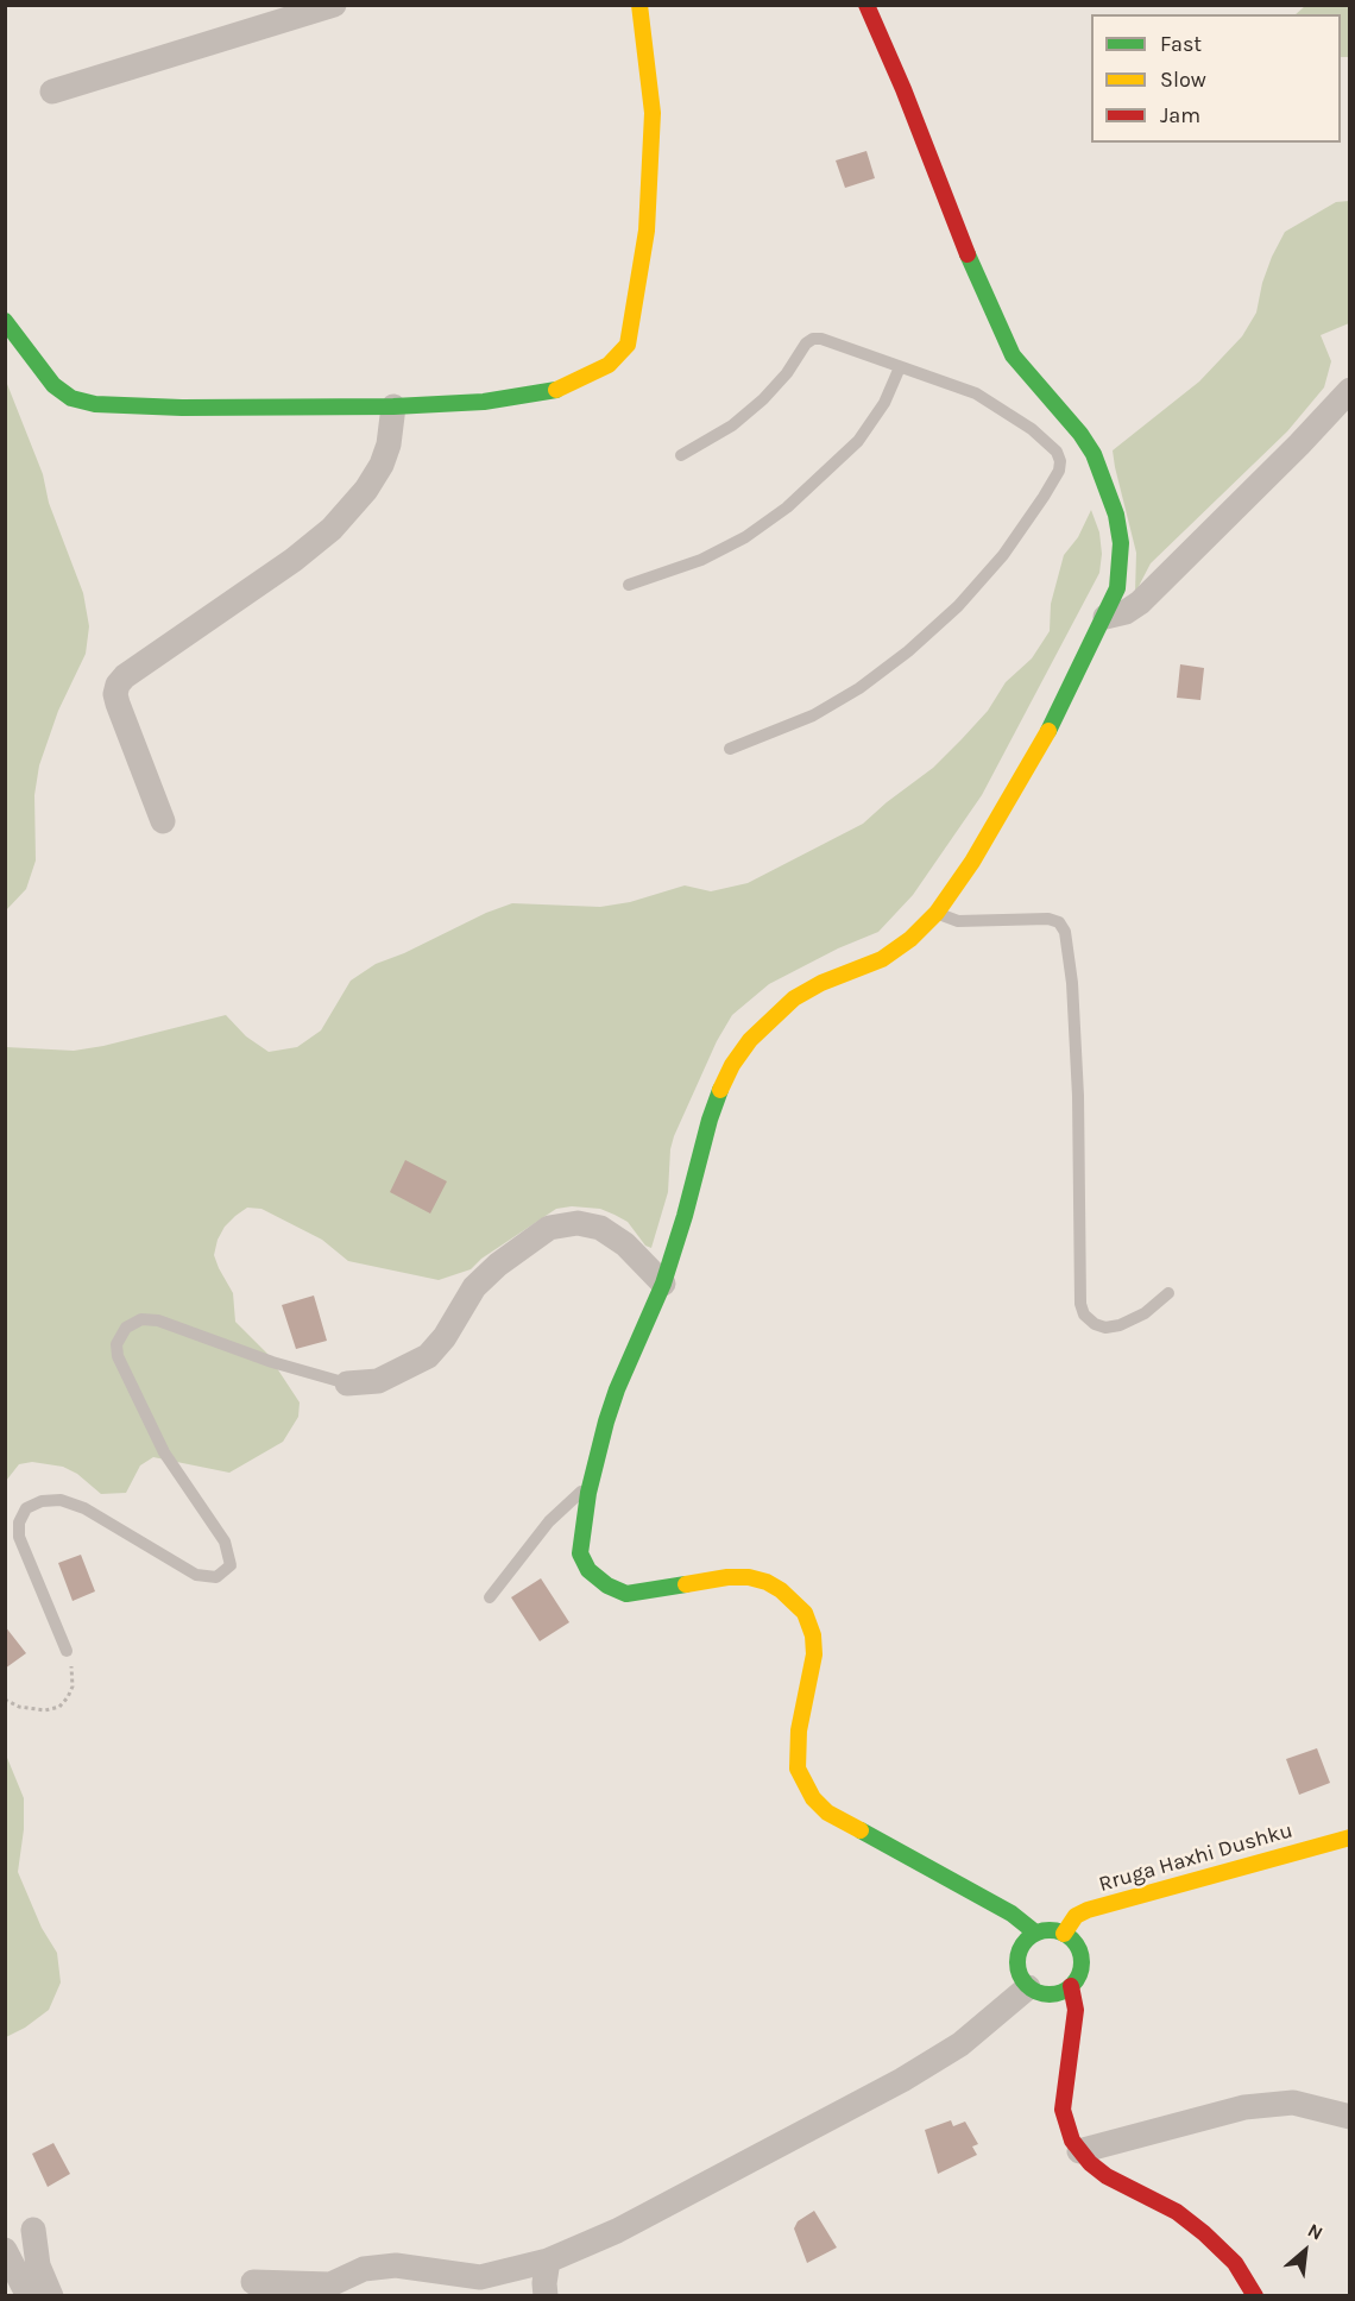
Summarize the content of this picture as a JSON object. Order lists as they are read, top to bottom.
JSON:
{
  "streets": {
    "street": ["Rruga Haxhi Dushku"]
  },
  "legend": ["Fast", "Slow", "Jam"],
  "north": "top right"
}
